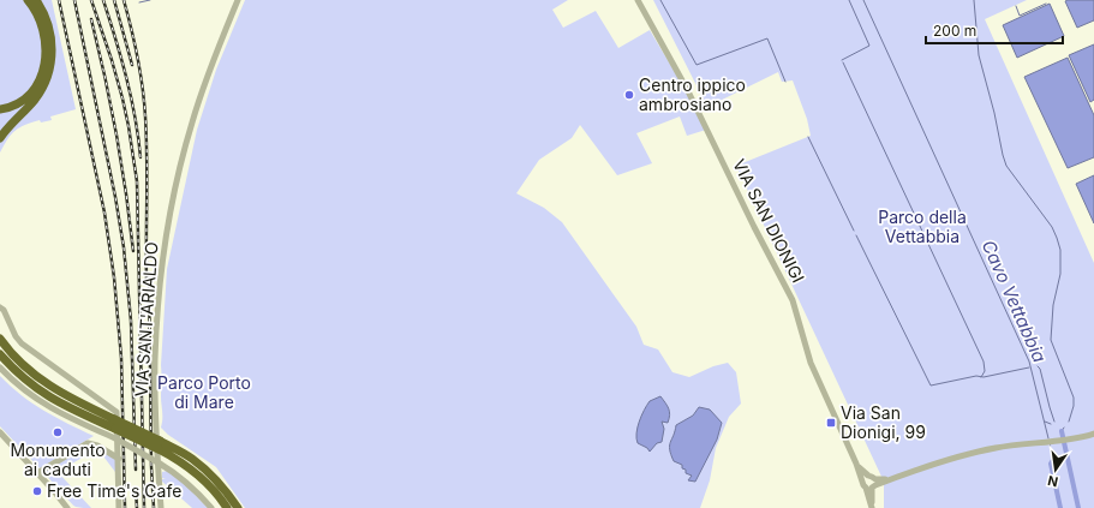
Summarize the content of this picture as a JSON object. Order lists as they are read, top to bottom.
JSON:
{
  "streets": {
    "street": ["VIA SAN DIONIGI", "VIA SANT'ARIALDO"]
  },
  "water": ["Cavo Vettabbia"],
  "parks": ["Parco della Vettabbia", "Parco Porto di Mare"],
  "places": {
    "other": ["Centro ippico ambrosiano", "Monumento ai caduti", "Free Time's Cafe"],
    "transit": ["Via San Dionigi, 99"]
  },
  "scale_bar": "200 m",
  "north": "bottom"
}
